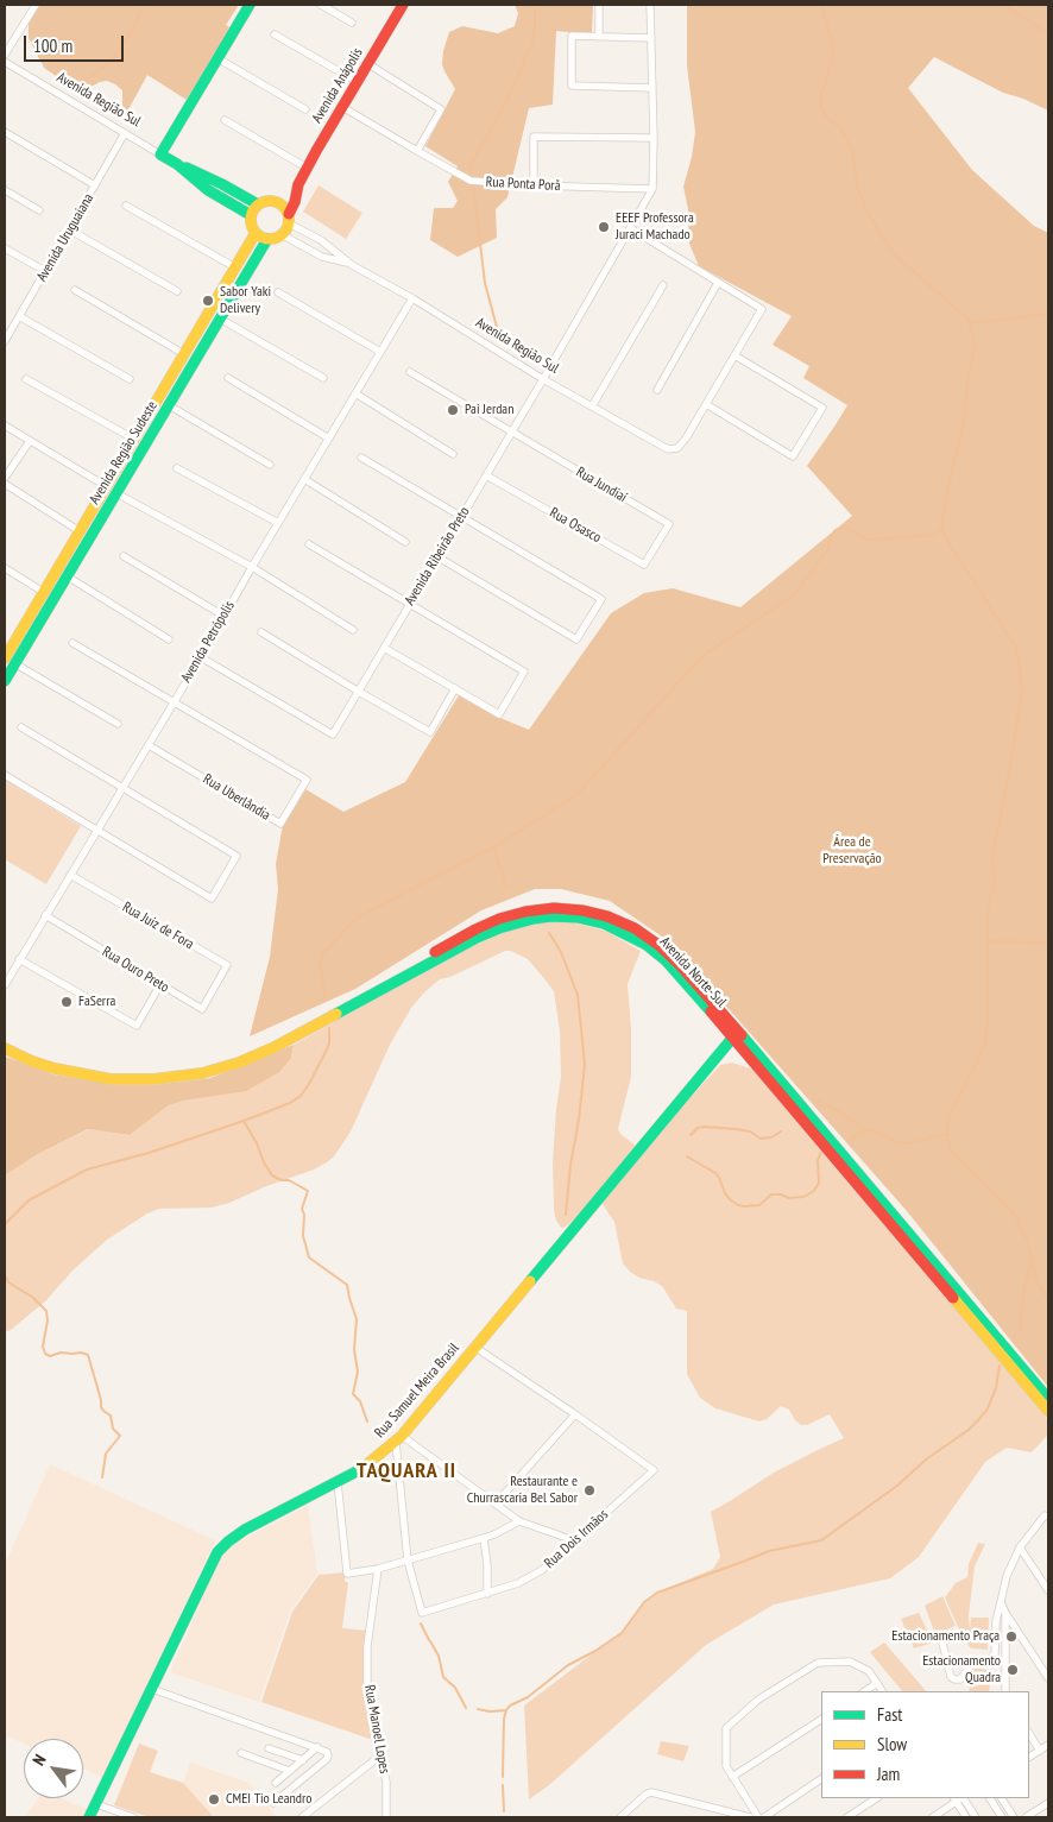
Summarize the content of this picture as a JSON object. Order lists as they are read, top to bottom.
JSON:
{
  "streets": {
    "street": [
      "Avenida Anápolis",
      "Avenida Região Sul",
      "Rua Ponta Porã",
      "Avenida Uruguaiana",
      "Avenida Região Sudeste",
      "Rua Jundiaí",
      "Rua Osasco",
      "Avenida Ribeirão Preto",
      "Avenida Petrópolis",
      "Rua Uberlândia",
      "Rua Juiz de Fora",
      "Rua Ouro Preto",
      "Avenida Norte-Sul",
      "Rua Samuel Meira Brasil",
      "Rua Dois Irmãos",
      "Rua Manoel Lopes"
    ]
  },
  "crossings": [
    ["Avenida Anápolis", "Avenida Região Sul"],
    ["Avenida Anápolis", "Rua Ponta Porã"],
    ["Avenida Anápolis", "Avenida Região Sudeste"],
    ["Avenida Região Sul", "Avenida Uruguaiana"],
    ["Avenida Região Sul", "Avenida Região Sudeste"],
    ["Avenida Região Sul", "Avenida Ribeirão Preto"],
    ["Avenida Região Sul", "Avenida Petrópolis"],
    ["Rua Jundiaí", "Rua Osasco"],
    ["Rua Jundiaí", "Avenida Ribeirão Preto"],
    ["Rua Osasco", "Avenida Ribeirão Preto"],
    ["Avenida Ribeirão Preto", "Avenida Petrópolis"],
    ["Avenida Petrópolis", "Rua Uberlândia"],
    ["Avenida Petrópolis", "Rua Juiz de Fora"],
    ["Avenida Petrópolis", "Rua Ouro Preto"],
    ["Rua Juiz de Fora", "Rua Ouro Preto"],
    ["Avenida Norte-Sul", "Rua Samuel Meira Brasil"]
  ],
  "districts": ["TAQUARA II"],
  "parks": ["Área de Preservação"],
  "places": [
    "EEEF Professora Juraci Machado",
    "Sabor Yaki Delivery",
    "Pai Jerdan",
    "FaSerra",
    "Restaurante e Churrascaria Bel Sabor",
    "Estacionamento Praça",
    "Estacionamento Quadra",
    "CMEI Tio Leandro"
  ],
  "legend": ["Fast", "Slow", "Jam"],
  "scale_bar": "100 m",
  "north": "top left"
}
